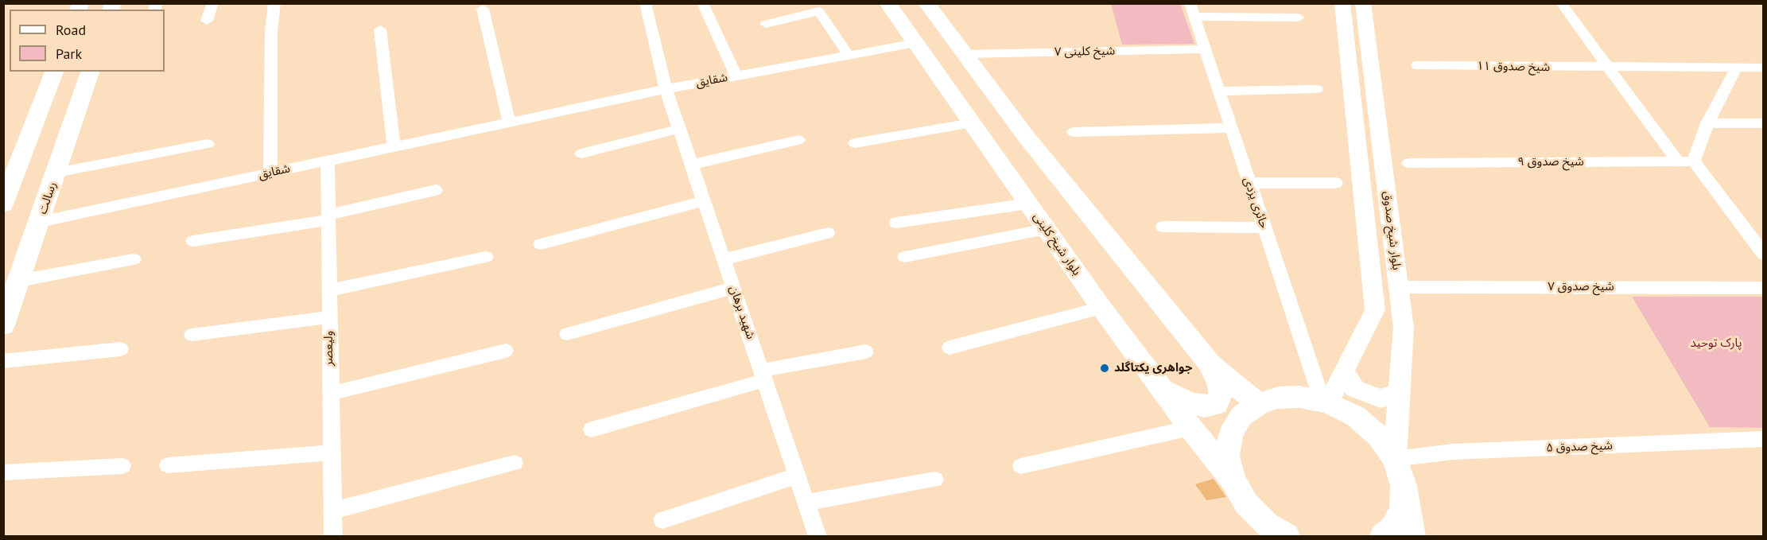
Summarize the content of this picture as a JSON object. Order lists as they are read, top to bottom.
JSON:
{
  "streets": {
    "main road": ["رسالت", "بلوار شیخ کلینی"],
    "street": [
      "شیخ کلینی ۷",
      "شیخ صدوق ۱۱",
      "شقایق",
      "شیخ صدوق ۹",
      "حائری یزدی",
      "بلوار شیخ صدوق",
      "شیخ صدوق ۷",
      "شهید برهان",
      "ولیعصر",
      "شیخ صدوق ۵"
    ]
  },
  "crossings": [
    ["شیخ کلینی ۷", "حائری یزدی"],
    ["شقایق", "رسالت"],
    ["شقایق", "بلوار شیخ کلینی"],
    ["شقایق", "شهید برهان"],
    ["شقایق", "ولیعصر"],
    ["حائری یزدی", "بلوار شیخ صدوق"],
    ["بلوار شیخ صدوق", "شیخ صدوق ۷"],
    ["بلوار شیخ صدوق", "شیخ صدوق ۵"]
  ],
  "parks": ["پارک توحید"],
  "places": ["جواهری یکتاگلد"],
  "legend": ["Road", "Park"]
}
